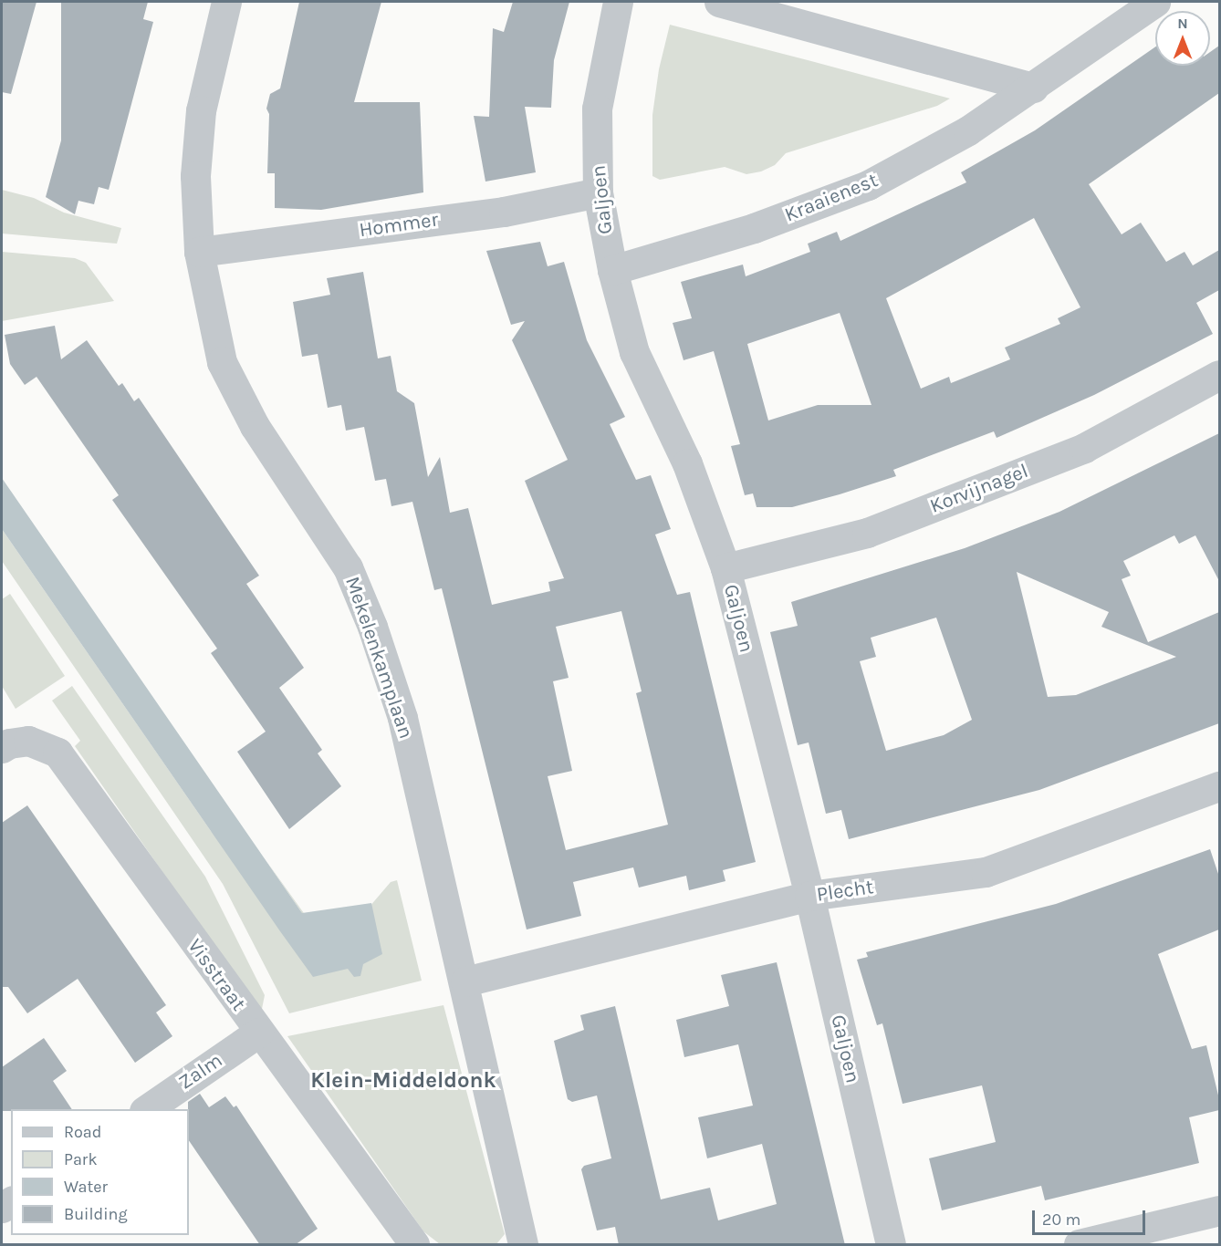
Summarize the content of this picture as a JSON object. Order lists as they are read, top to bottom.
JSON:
{
  "streets": {
    "street": [
      "Kraaienest",
      "Galjoen",
      "Hommer",
      "Korvijnagel",
      "Mekelenkamplaan",
      "Plecht",
      "Visstraat",
      "Zalm"
    ]
  },
  "crossings": [
    ["Kraaienest", "Galjoen"],
    ["Galjoen", "Hommer"],
    ["Galjoen", "Korvijnagel"],
    ["Galjoen", "Plecht"],
    ["Hommer", "Mekelenkamplaan"],
    ["Mekelenkamplaan", "Plecht"],
    ["Visstraat", "Zalm"]
  ],
  "districts": ["Klein-Middeldonk"],
  "legend": [
    "Road",
    "Park",
    "Water",
    "Building"
  ],
  "scale_bar": "20 m",
  "north": "top"
}
